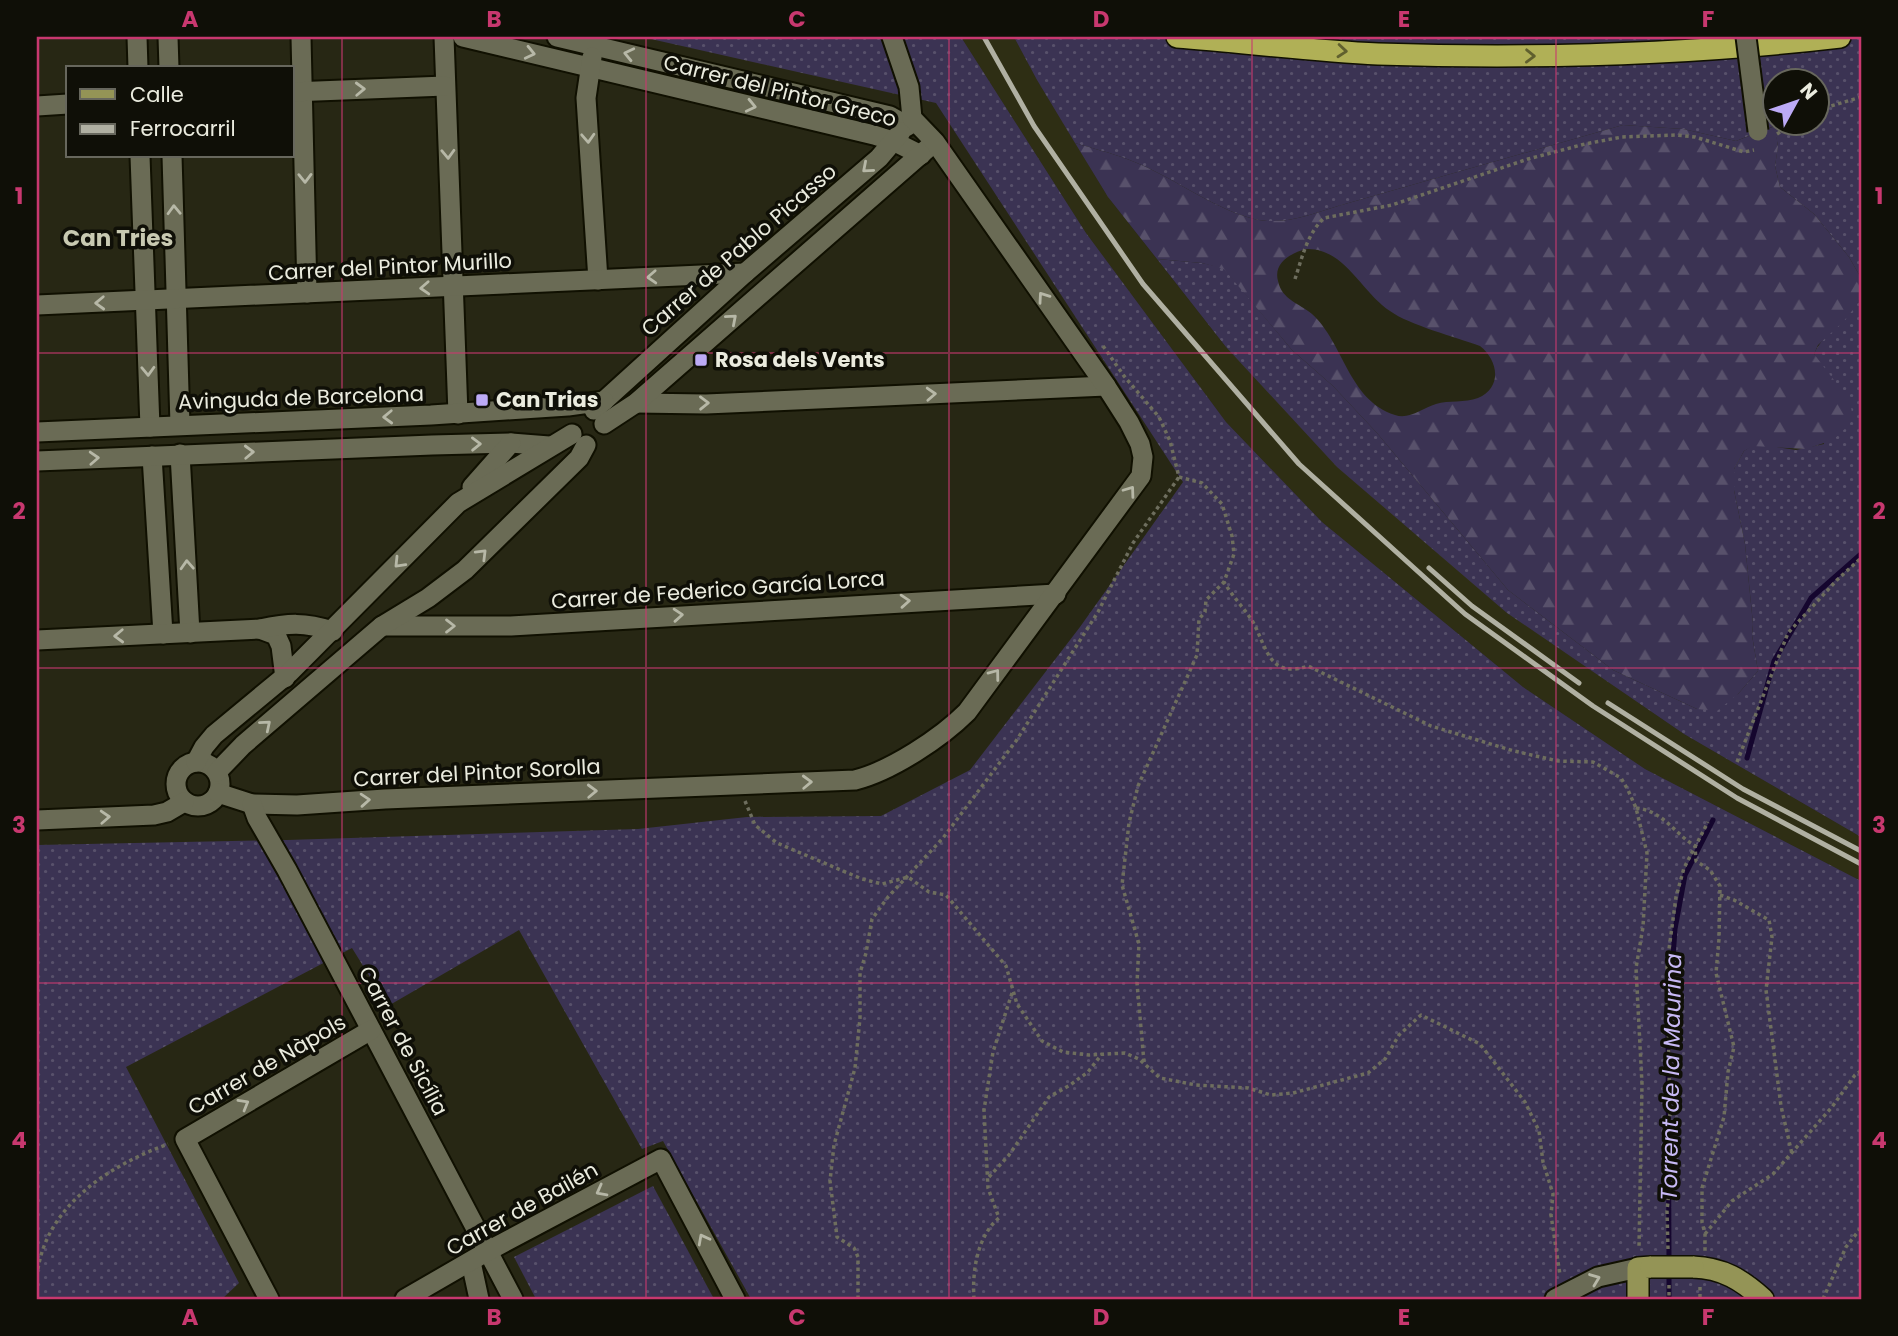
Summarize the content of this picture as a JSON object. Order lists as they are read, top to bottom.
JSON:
{
  "streets": {
    "street": [
      "Carrer del Pintor Greco",
      "Carrer de Pablo Picasso",
      "Carrer del Pintor Murillo",
      "Avinguda de Barcelona",
      "Carrer de Federico García Lorca",
      "Carrer del Pintor Sorolla",
      "Carrer de Sicília",
      "Carrer de Nàpols",
      "Carrer de Bailén"
    ]
  },
  "crossings": [
    ["Carrer del Pintor Greco", "Carrer de Pablo Picasso"],
    ["Carrer de Pablo Picasso", "Carrer del Pintor Murillo"],
    ["Carrer de Pablo Picasso", "Avinguda de Barcelona"],
    ["Carrer del Pintor Sorolla", "Carrer de Sicília"],
    ["Carrer de Sicília", "Carrer de Nàpols"],
    ["Carrer de Sicília", "Carrer de Bailén"]
  ],
  "one_way": ["Carrer de Federico García Lorca", "Carrer del Pintor Sorolla", "Carrer de Nàpols"],
  "districts": ["Can Tries"],
  "water": ["Torrent de la Maurina"],
  "places": {
    "transit": ["Rosa dels Vents", "Can Trias"]
  },
  "legend": ["Calle", "Ferrocarril"],
  "north": "top right",
  "grid": {
    "columns": [
      "A",
      "B",
      "C",
      "D",
      "E",
      "F"
    ],
    "rows": [
      "1",
      "2",
      "3",
      "4"
    ]
  }
}
